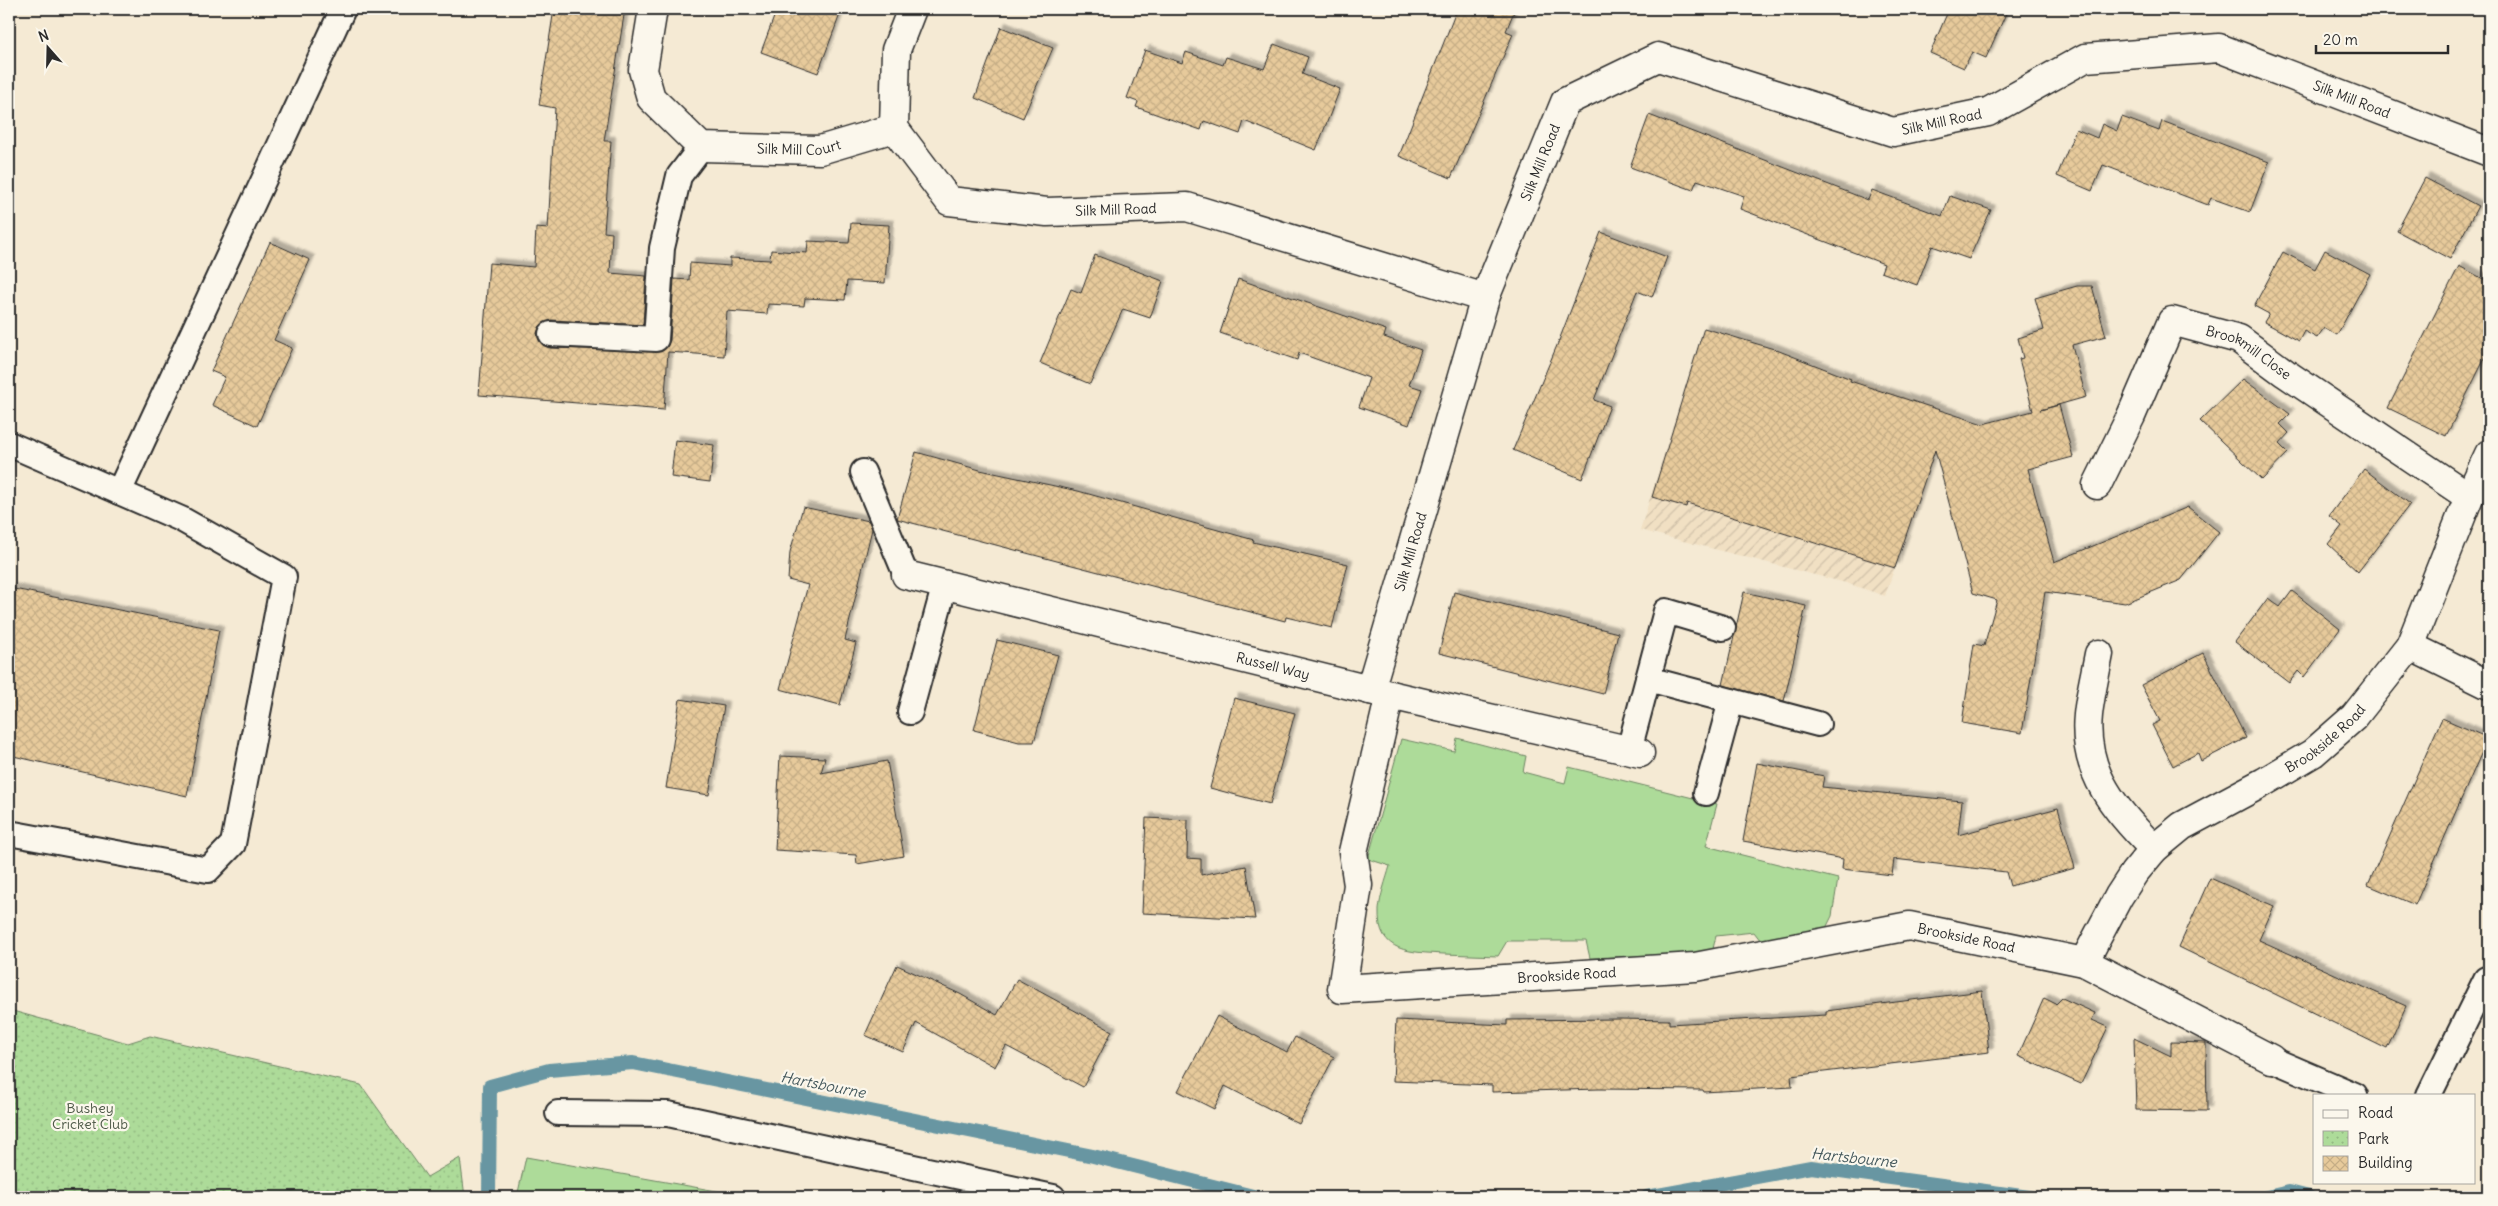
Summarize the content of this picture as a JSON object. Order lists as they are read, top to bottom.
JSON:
{
  "streets": {
    "street": [
      "Silk Mill Road",
      "Silk Mill Court",
      "Brookmill Close",
      "Russell Way",
      "Brookside Road"
    ]
  },
  "crossings": [
    ["Silk Mill Road", "Silk Mill Court"],
    ["Silk Mill Road", "Russell Way"],
    ["Silk Mill Road", "Brookside Road"],
    ["Brookmill Close", "Brookside Road"],
    ["Russell Way", "Brookside Road"]
  ],
  "water": ["Hartsbourne"],
  "parks": ["Bushey Cricket Club"],
  "legend": ["Road", "Park", "Building"],
  "scale_bar": "20 m",
  "north": "top"
}
